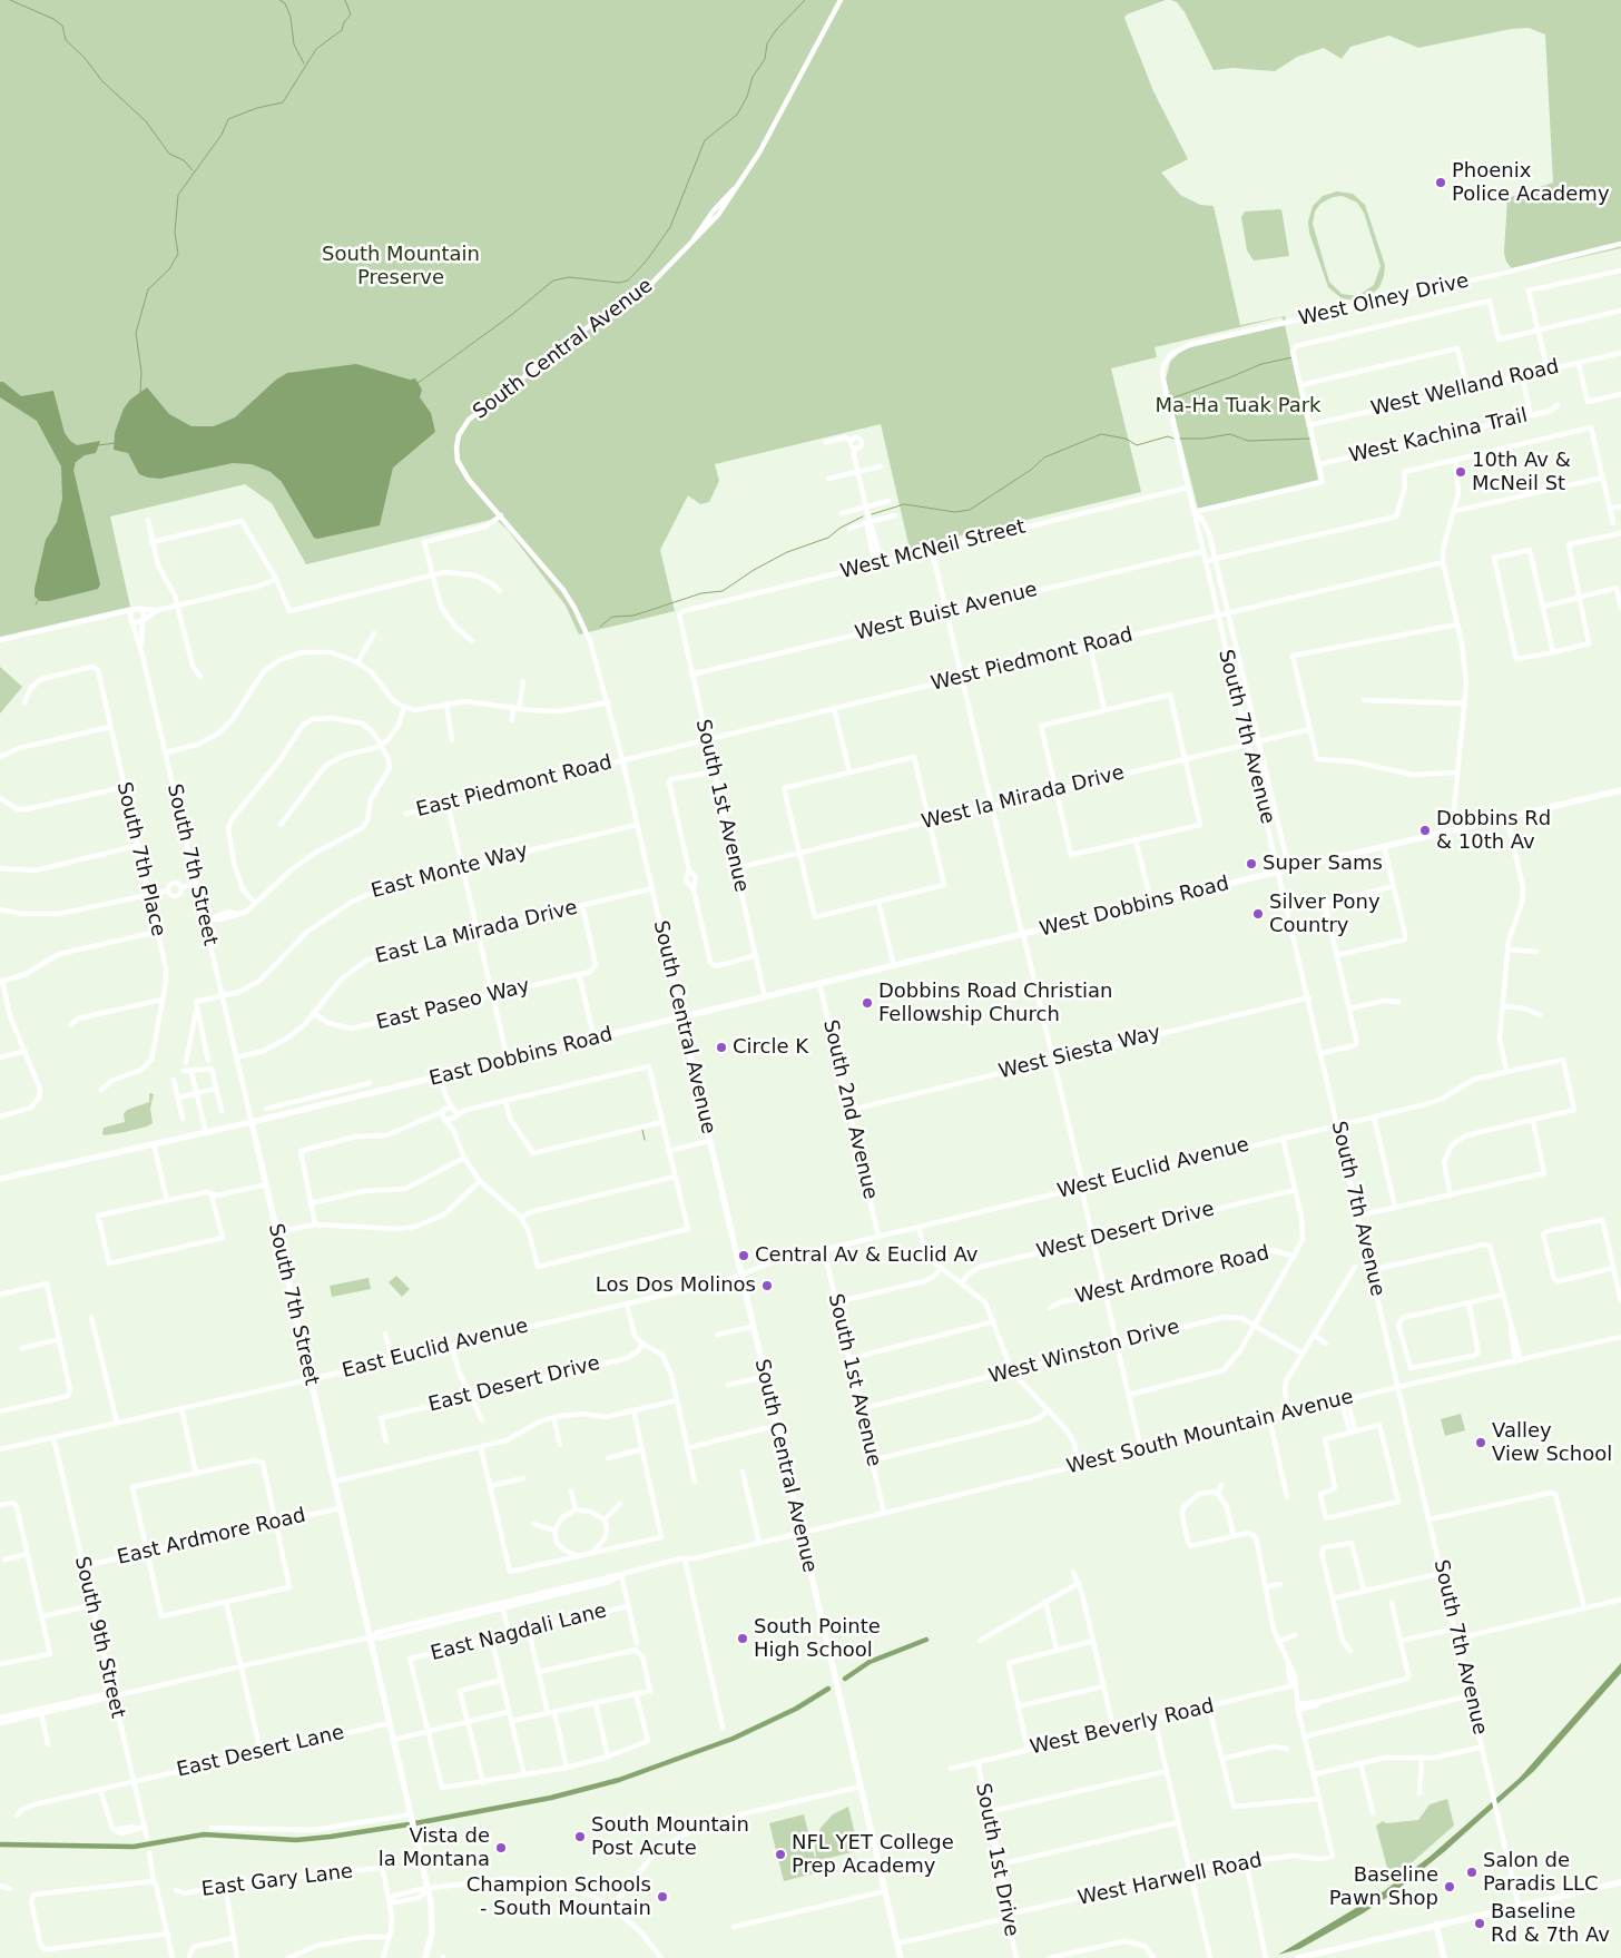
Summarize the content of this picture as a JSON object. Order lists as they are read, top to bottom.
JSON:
{
  "streets": {
    "main road": [
      "South Central Avenue",
      "South 7th Street",
      "West Dobbins Road",
      "East Dobbins Road"
    ],
    "street": [
      "West Olney Drive",
      "West Welland Road",
      "West Kachina Trail",
      "West McNeil Street",
      "West Buist Avenue",
      "West Piedmont Road",
      "South 7th Avenue",
      "East Piedmont Road",
      "West la Mirada Drive",
      "South 1st Avenue",
      "South 7th Place",
      "East Monte Way",
      "East La Mirada Drive",
      "East Paseo Way",
      "West Siesta Way",
      "South 2nd Avenue",
      "West Euclid Avenue",
      "West Desert Drive",
      "West Ardmore Road",
      "East Euclid Avenue",
      "West Winston Drive",
      "East Desert Drive",
      "West South Mountain Avenue",
      "East Ardmore Road",
      "East Nagdali Lane",
      "South 9th Street",
      "West Beverly Road",
      "East Desert Lane",
      "South 1st Drive",
      "West Harwell Road",
      "East Gary Lane"
    ]
  },
  "crossings": [
    ["West Olney Drive", "South 7th Avenue"],
    ["South Central Avenue", "West Piedmont Road"],
    ["South Central Avenue", "East Piedmont Road"],
    ["South Central Avenue", "East Monte Way"],
    ["South Central Avenue", "West Dobbins Road"],
    ["South Central Avenue", "East La Mirada Drive"],
    ["South Central Avenue", "East Dobbins Road"],
    ["South Central Avenue", "West Euclid Avenue"],
    ["South Central Avenue", "East Euclid Avenue"],
    ["South Central Avenue", "West South Mountain Avenue"],
    ["South Central Avenue", "West Harwell Road"],
    ["West McNeil Street", "South 7th Avenue"],
    ["West McNeil Street", "South 1st Avenue"],
    ["West Buist Avenue", "South 7th Avenue"],
    ["West Buist Avenue", "South 1st Avenue"],
    ["West Piedmont Road", "South 7th Avenue"],
    ["West Piedmont Road", "East Piedmont Road"],
    ["West Piedmont Road", "South 1st Avenue"],
    ["South 7th Avenue", "West la Mirada Drive"],
    ["South 7th Avenue", "West Dobbins Road"],
    ["South 7th Avenue", "West Siesta Way"],
    ["South 7th Avenue", "West Euclid Avenue"],
    ["South 7th Avenue", "West South Mountain Avenue"],
    ["West la Mirada Drive", "South 1st Avenue"],
    ["South 1st Avenue", "West Dobbins Road"],
    ["South 1st Avenue", "West Euclid Avenue"],
    ["South 1st Avenue", "West Winston Drive"],
    ["South 1st Avenue", "West South Mountain Avenue"],
    ["South 7th Street", "East Monte Way"],
    ["South 7th Street", "East La Mirada Drive"],
    ["South 7th Street", "East Dobbins Road"],
    ["South 7th Street", "East Euclid Avenue"],
    ["South 7th Street", "West South Mountain Avenue"],
    ["South 7th Street", "East Ardmore Road"],
    ["South 7th Street", "East Desert Lane"],
    ["West Dobbins Road", "East Dobbins Road"],
    ["West Dobbins Road", "South 2nd Avenue"],
    ["East La Mirada Drive", "East Paseo Way"],
    ["West Siesta Way", "South 2nd Avenue"],
    ["South 2nd Avenue", "West Euclid Avenue"],
    ["West Euclid Avenue", "East Euclid Avenue"],
    ["East Euclid Avenue", "South 9th Street"],
    ["West South Mountain Avenue", "South 9th Street"],
    ["East Ardmore Road", "South 9th Street"],
    ["South 9th Street", "East Desert Lane"],
    ["West Beverly Road", "South 1st Drive"],
    ["South 1st Drive", "West Harwell Road"]
  ],
  "parks": ["South Mountain Preserve", "Ma-Ha Tuak Park"],
  "places": [
    "Phoenix Police Academy",
    "10th Av & McNeil St",
    "Dobbins Rd & 10th Av",
    "Super Sams",
    "Silver Pony Country",
    "Dobbins Road Christian Fellowship Church",
    "Circle K",
    "Central Av & Euclid Av",
    "Los Dos Molinos",
    "Valley View School",
    "South Pointe High School",
    "South Mountain Post Acute",
    "Vista de la Montana",
    "NFL YET College Prep Academy",
    "Salon de Paradis LLC",
    "Baseline Pawn Shop",
    "Champion Schools - South Mountain",
    "Baseline Rd & 7th Av"
  ]
}
